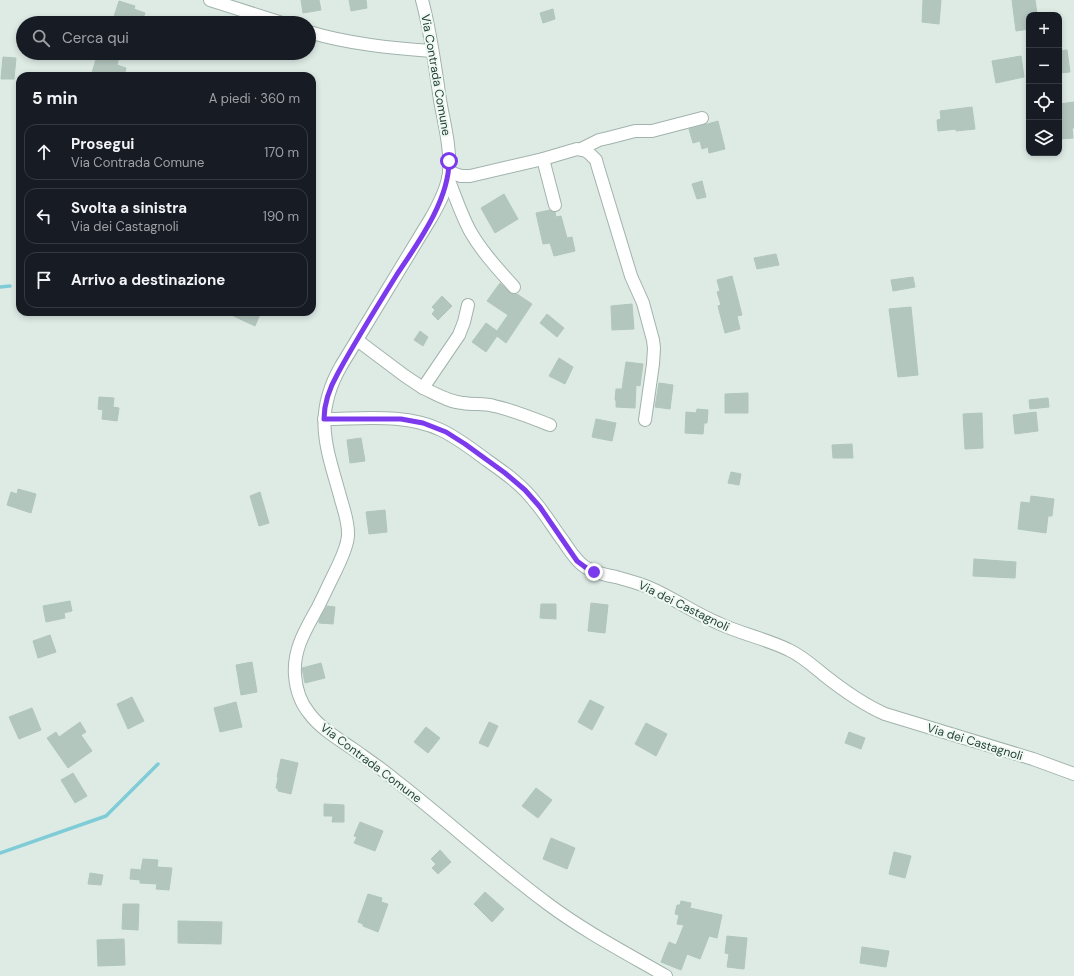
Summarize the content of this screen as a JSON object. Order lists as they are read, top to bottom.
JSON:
{
  "streets": {
    "street": ["Via Contrada Comune", "Via dei Castagnoli"]
  },
  "crossings": [
    ["Via Contrada Comune", "Via dei Castagnoli"]
  ],
  "page": {
    "map_buttons": ["+", "−"],
    "search": "Cerca qui",
    "heading": ["5 min", "A piedi · 360 m"],
    "list": [
      ["Prosegui", "Via Contrada Comune", "170 m"],
      ["Svolta a sinistra", "Via dei Castagnoli", "190 m"],
      "Arrivo a destinazione"
    ]
  }
}
